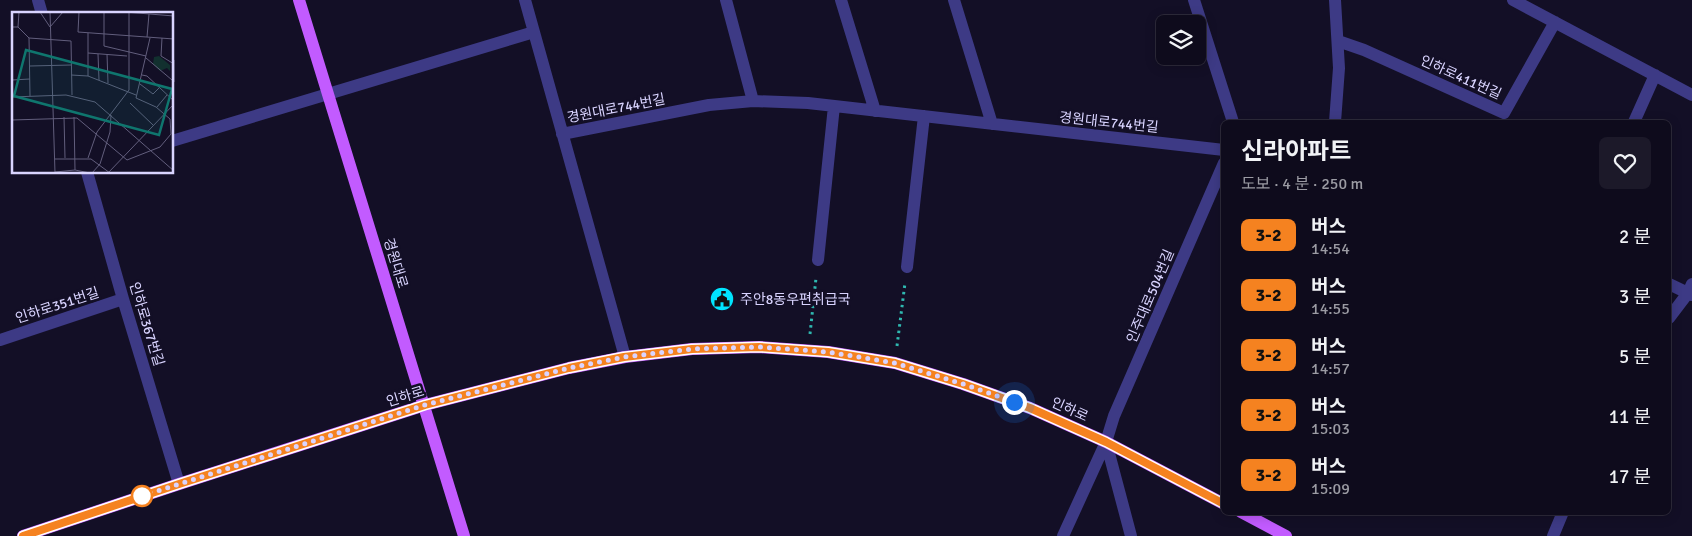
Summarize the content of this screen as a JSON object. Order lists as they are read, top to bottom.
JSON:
{
  "streets": {
    "main road": ["경원대로", "인하로"],
    "lane": [
      "인하로411번길",
      "경원대로744번길",
      "인주대로504번길",
      "인하로351번길",
      "인하로367번길"
    ]
  },
  "crossings": [
    ["경원대로", "인하로"],
    ["인주대로504번길", "인하로"],
    ["인하로351번길", "인하로367번길"],
    ["인하로367번길", "인하로"]
  ],
  "places": {
    "public building": ["주안8동우편취급국"]
  },
  "lines": ["bus line 3-2"],
  "page": {
    "heading": ["신라아파트", "도보 · 4 분 · 250 m"],
    "list": [
      {
        "mark": "3-2",
        "name": "버스",
        "note": "14:54",
        "value": "2 분"
      },
      {
        "mark": "3-2",
        "name": "버스",
        "note": "14:55",
        "value": "3 분"
      },
      {
        "mark": "3-2",
        "name": "버스",
        "note": "14:57",
        "value": "5 분"
      },
      {
        "mark": "3-2",
        "name": "버스",
        "note": "15:03",
        "value": "11 분"
      },
      {
        "mark": "3-2",
        "name": "버스",
        "note": "15:09",
        "value": "17 분"
      }
    ]
  }
}
